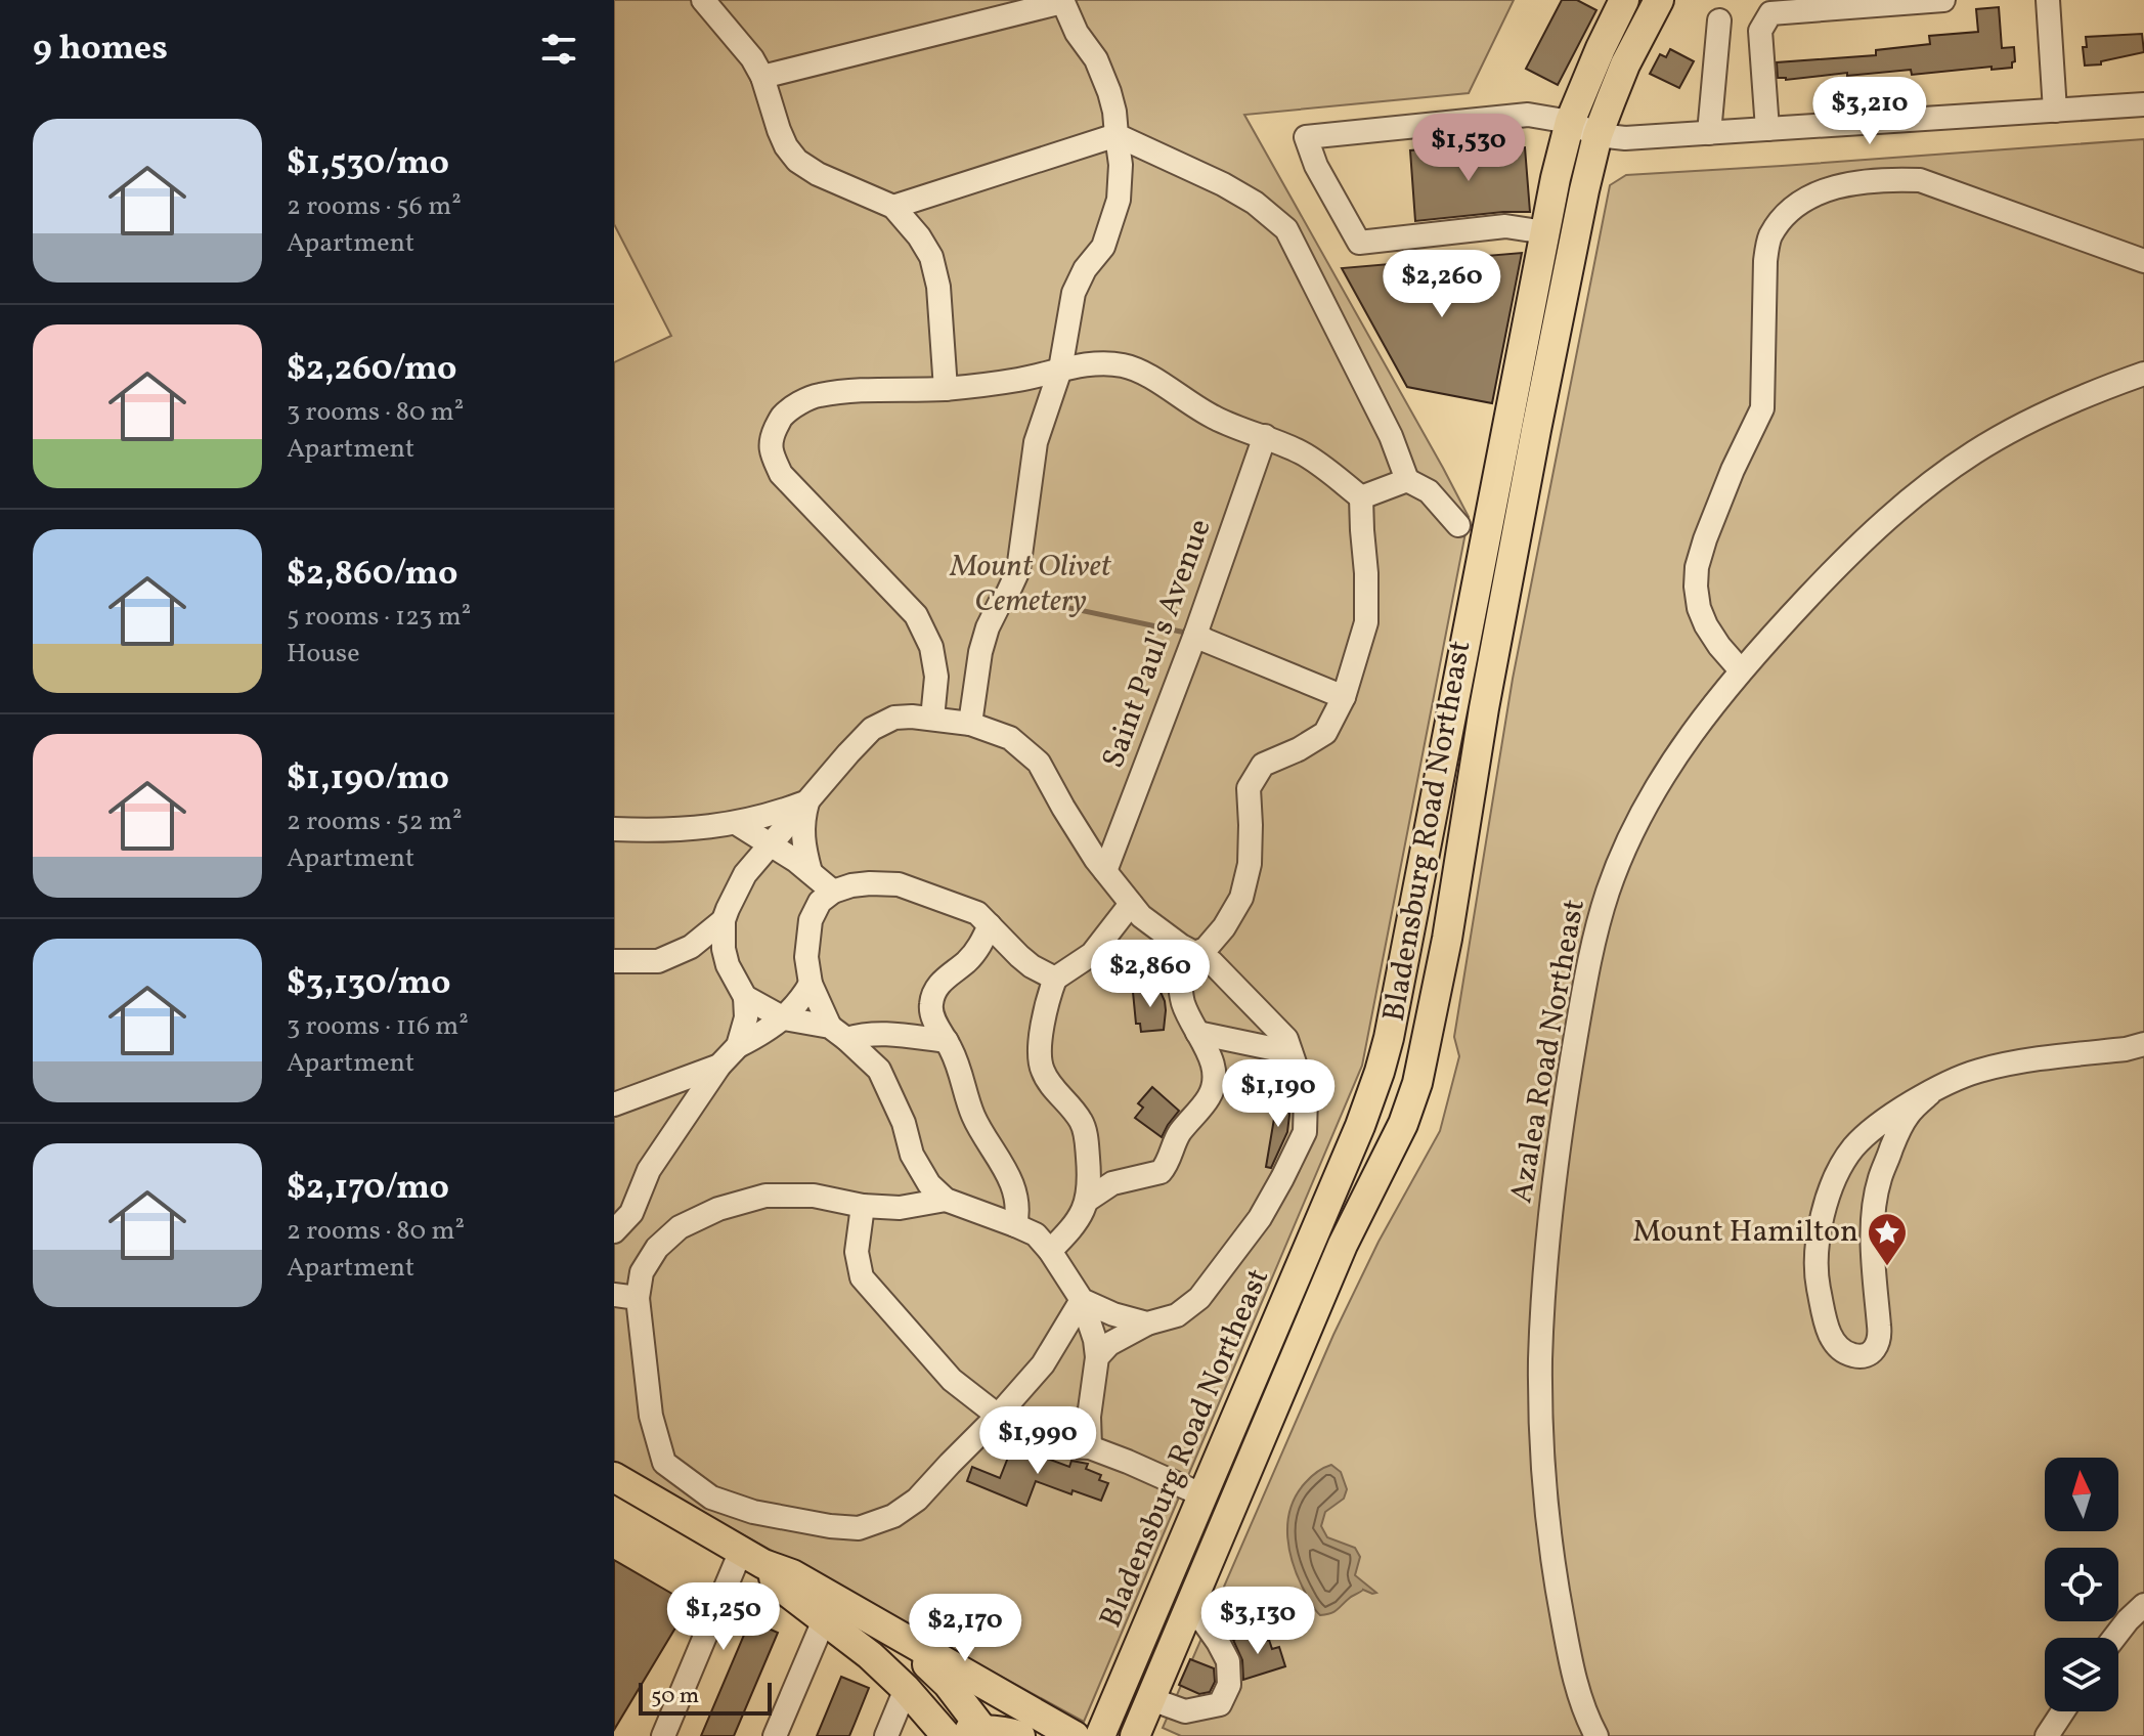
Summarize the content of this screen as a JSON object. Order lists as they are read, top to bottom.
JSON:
{
  "streets": {
    "main road": ["Bladensburg Road Northeast"],
    "street": ["Saint Paul's Avenue", "Azalea Road Northeast"]
  },
  "parks": ["Mount Olivet Cemetery"],
  "places": {
    "place": ["Mount Hamilton"]
  },
  "scale_bar": "50 m",
  "north": "top",
  "page": {
    "heading": "9 homes",
    "price": [
      "$3,210",
      "$1,530",
      "$2,260",
      "$2,860",
      "$1,190",
      "$1,990",
      "$1,250",
      "$3,130",
      "$2,170"
    ],
    "list": [
      {
        "name": "$1,530/mo",
        "note": "2 rooms · 56 m² · Apartment"
      },
      {
        "name": "$2,260/mo",
        "note": "3 rooms · 80 m² · Apartment"
      },
      {
        "name": "$2,860/mo",
        "note": "5 rooms · 123 m² · House"
      },
      {
        "name": "$1,190/mo",
        "note": "2 rooms · 52 m² · Apartment"
      },
      {
        "name": "$3,130/mo",
        "note": "3 rooms · 116 m² · Apartment"
      },
      {
        "name": "$2,170/mo",
        "note": "2 rooms · 80 m² · Apartment"
      }
    ],
    "scale": "50 m"
  }
}
